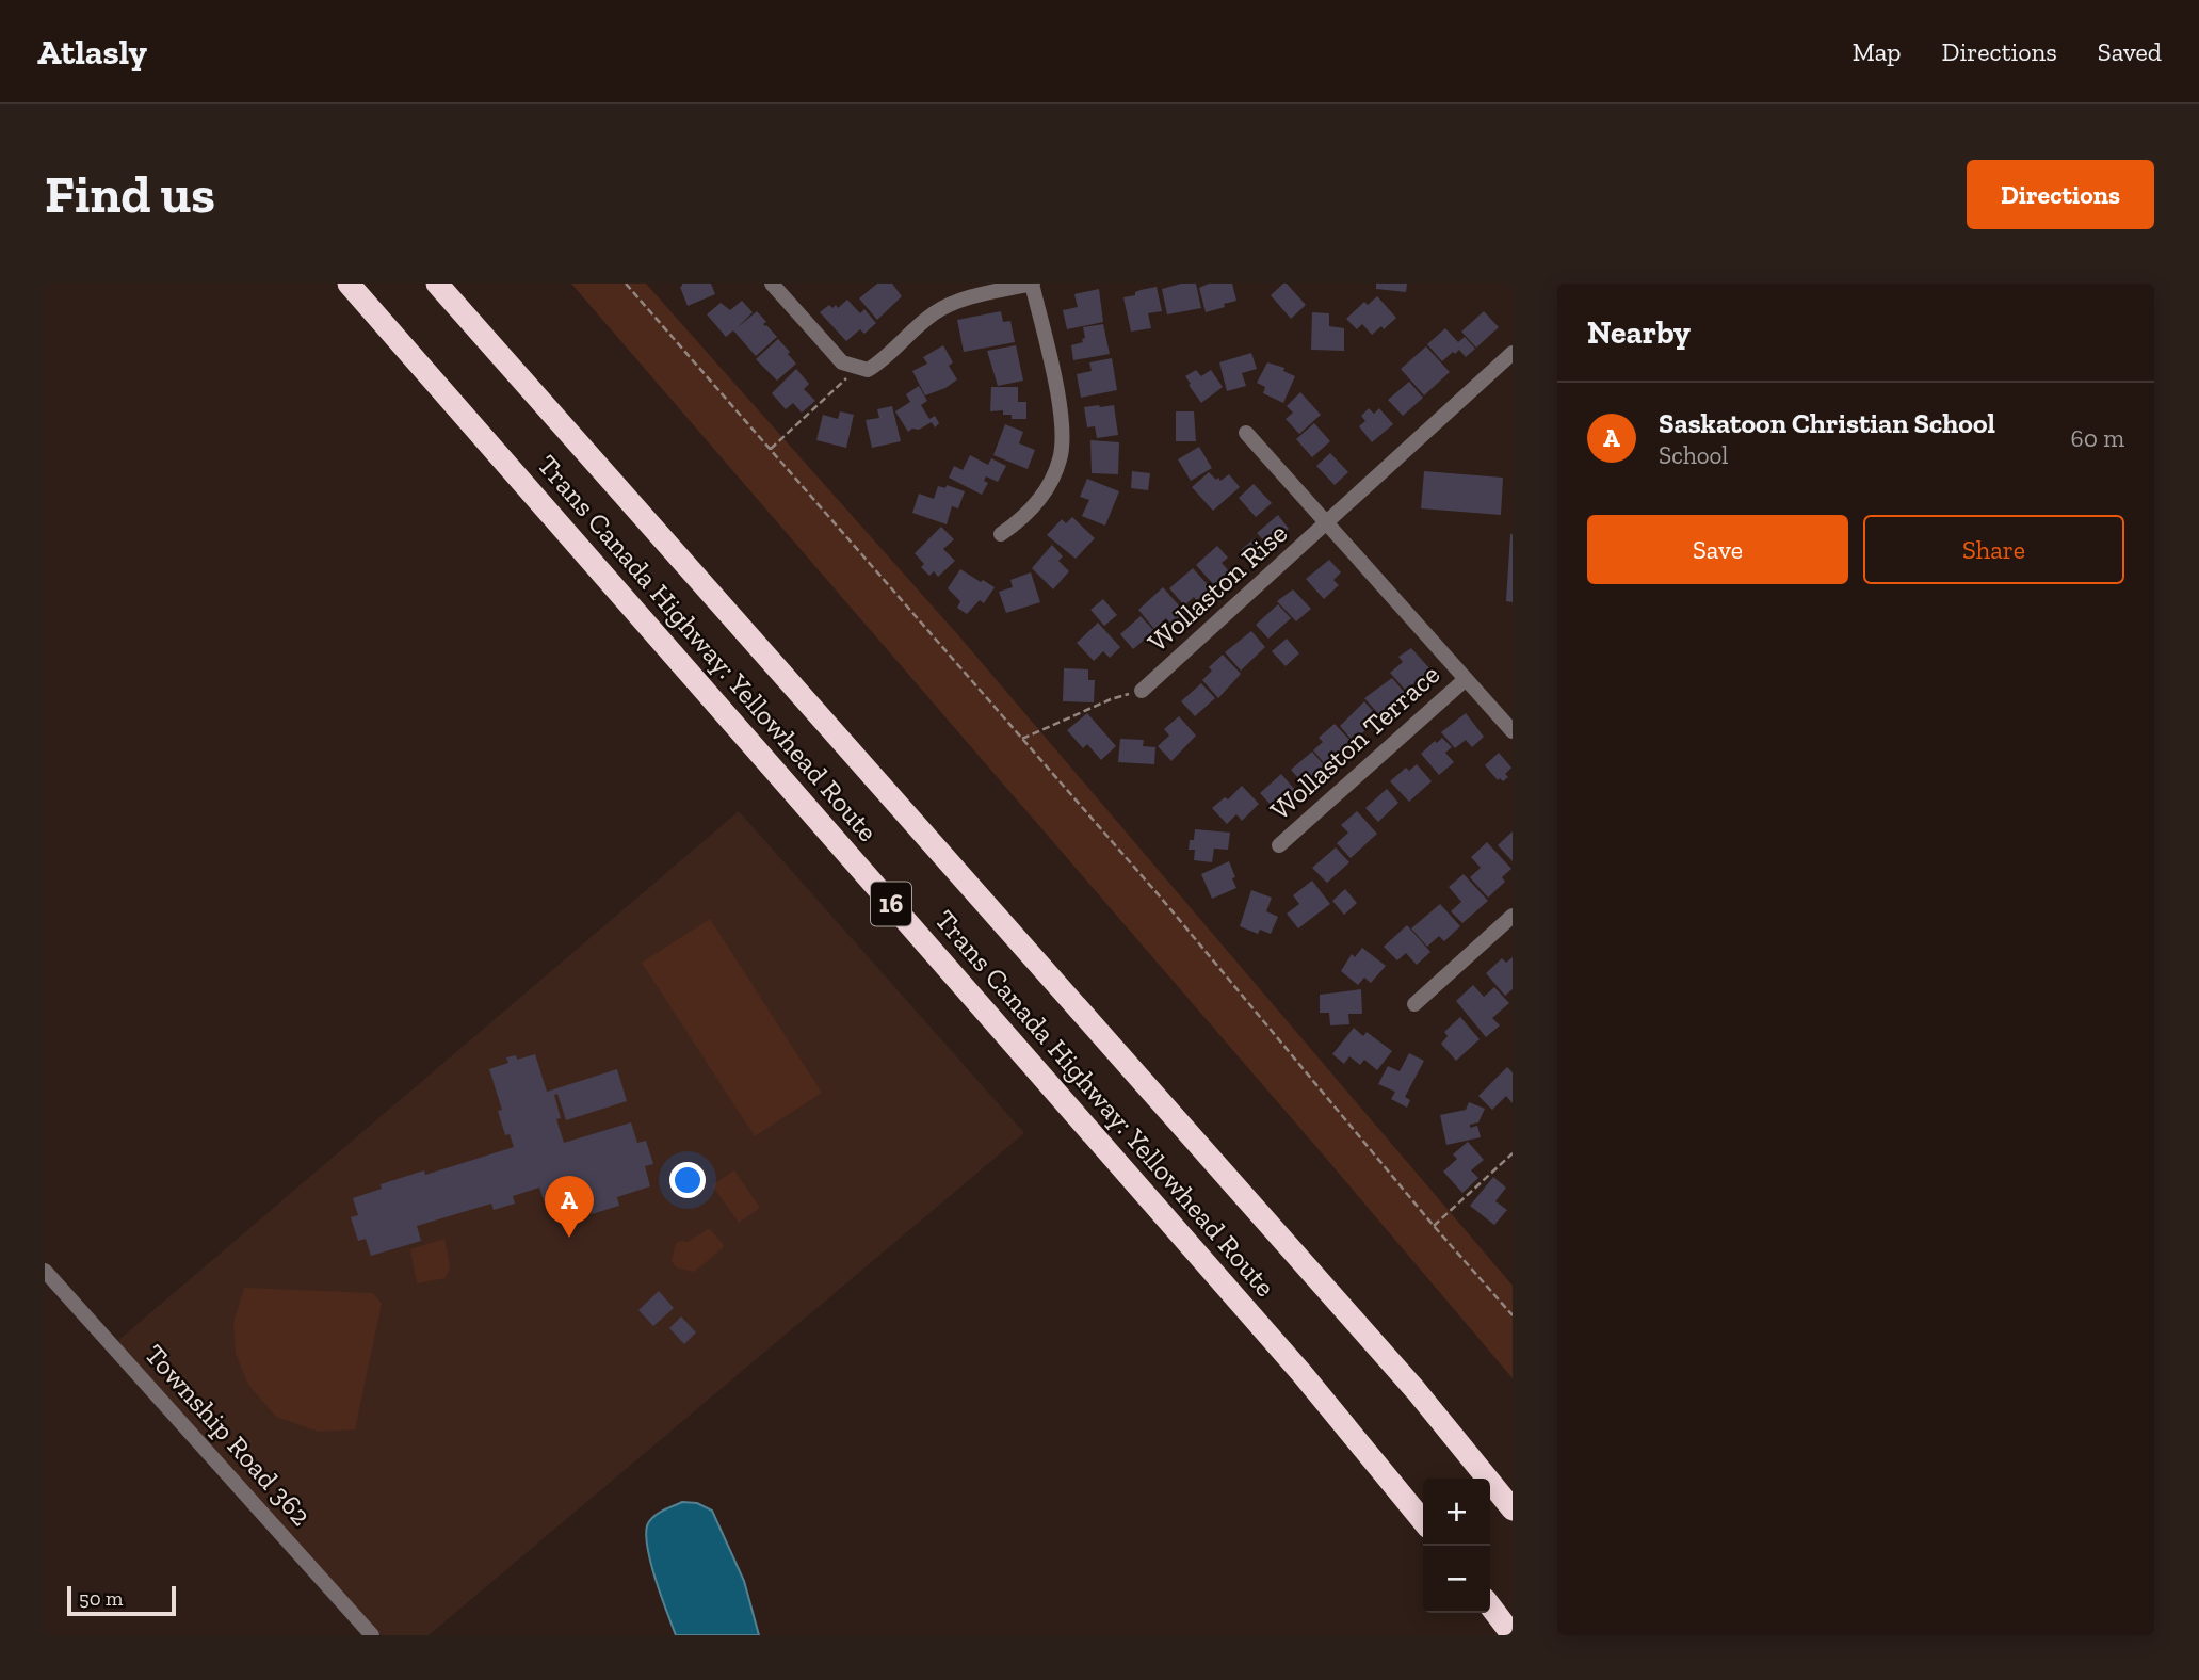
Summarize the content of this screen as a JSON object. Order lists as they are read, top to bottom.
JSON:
{
  "streets": {
    "highway": ["Trans Canada Highway: Yellowhead Route", "16"],
    "street": ["Wollaston Rise", "Wollaston Terrace", "Township Road 362"]
  },
  "scale_bar": "50 m",
  "page": {
    "header": "Atlasly",
    "nav": ["Map", "Directions", "Saved"],
    "buttons": [
      "Directions",
      ["Save", "Share"]
    ],
    "title": "Find us",
    "heading": "Nearby",
    "list": [
      {
        "mark": "A",
        "name": "Saskatoon Christian School",
        "note": "School",
        "value": "60 m"
      }
    ],
    "pins": "A",
    "map_buttons": ["+", "−"],
    "scale": "50 m"
  }
}
